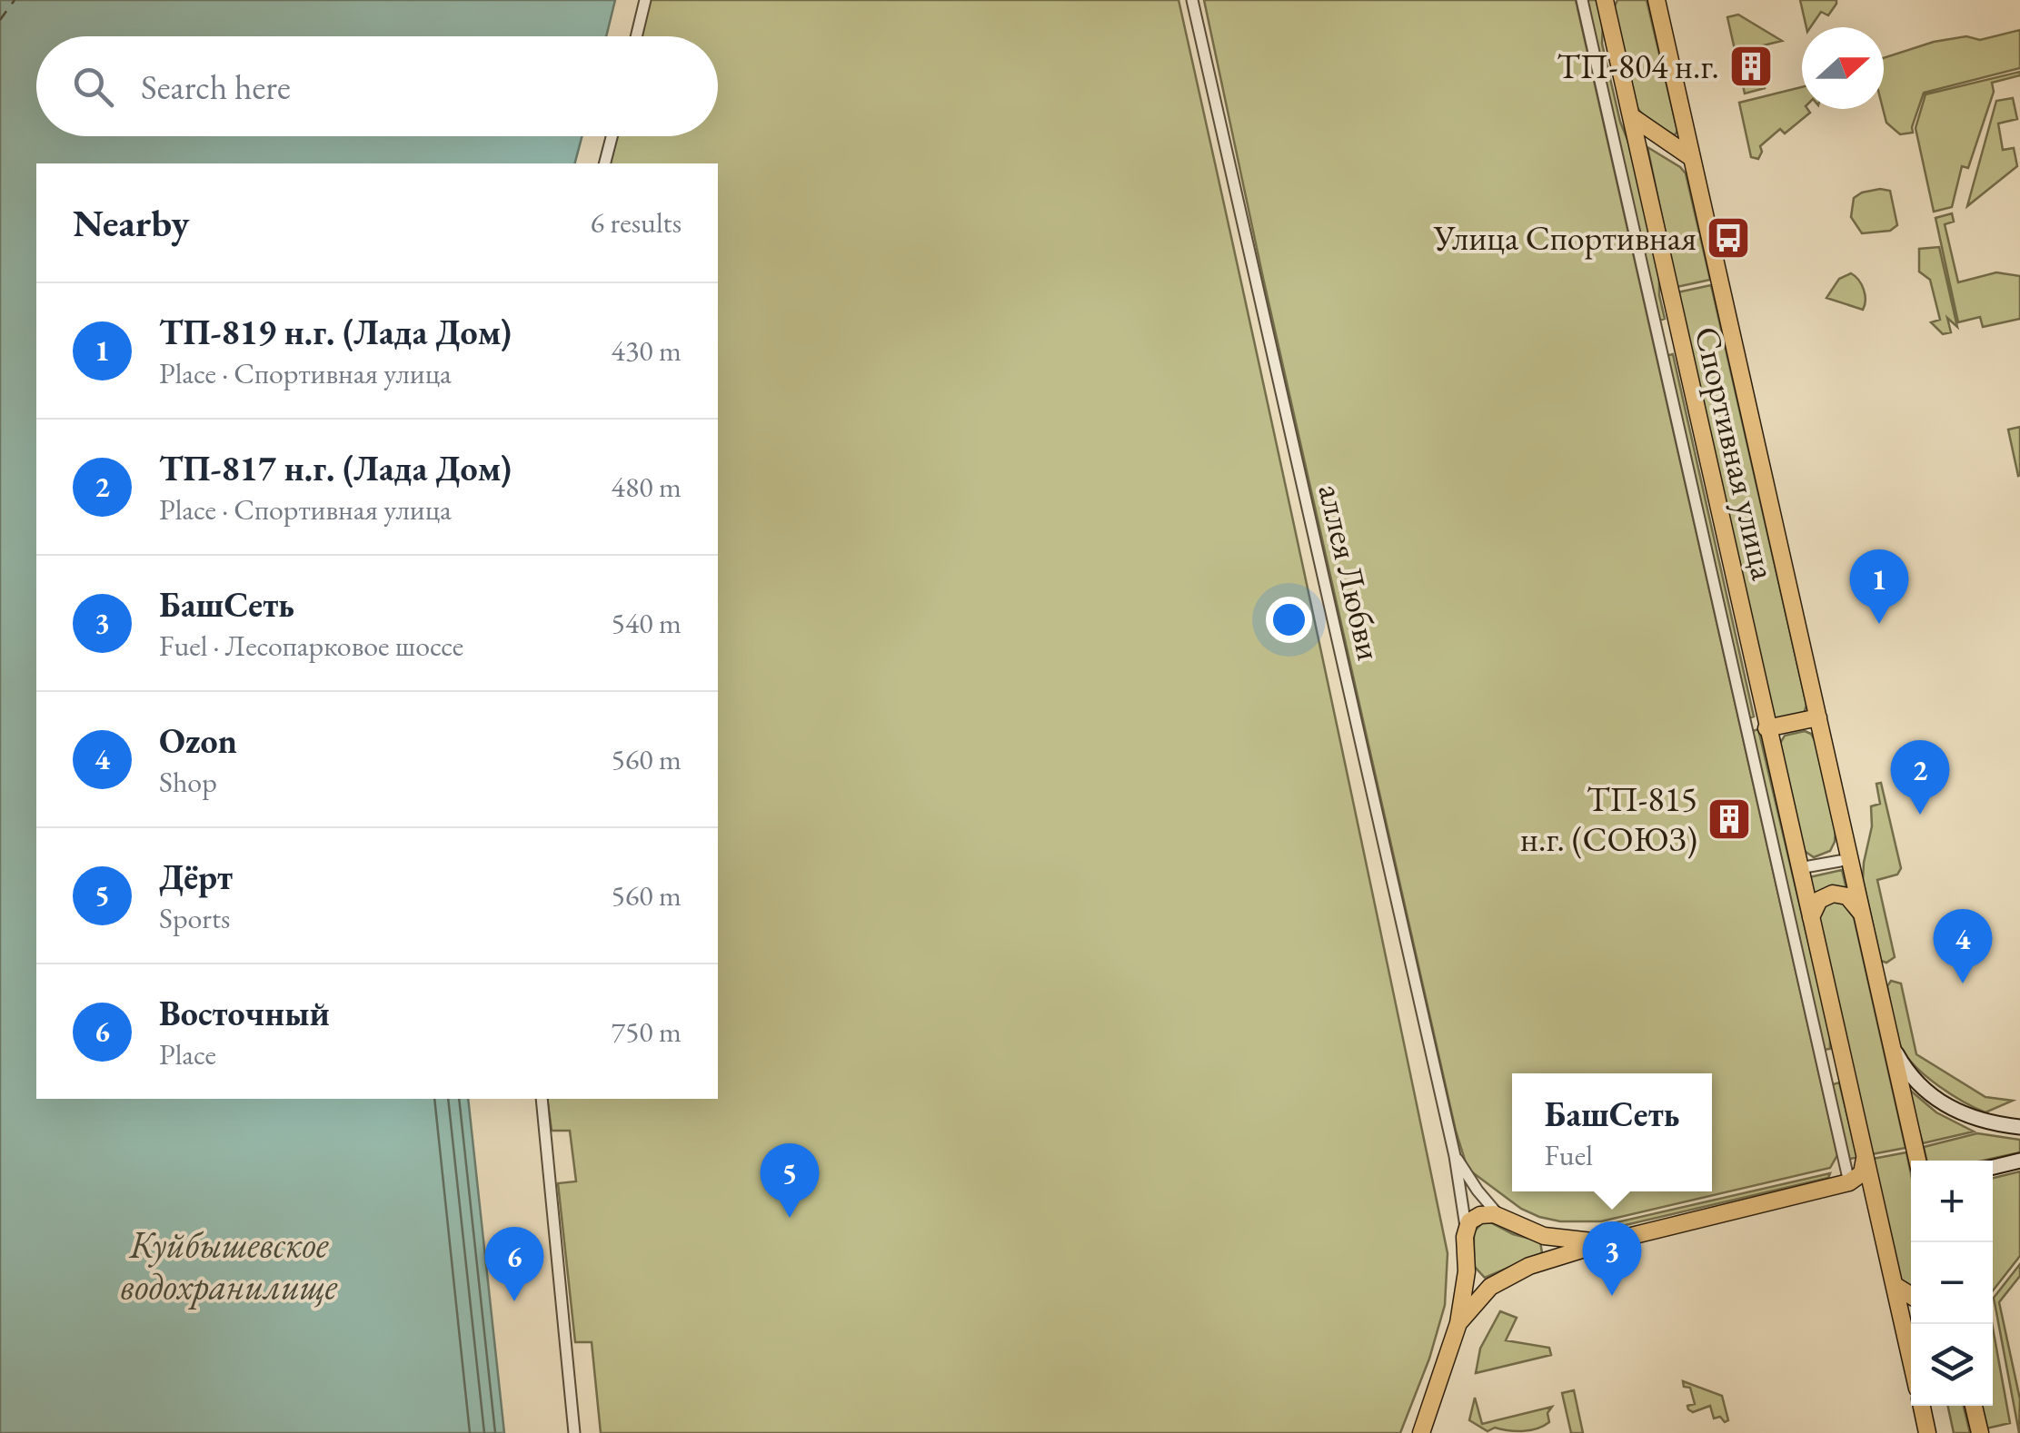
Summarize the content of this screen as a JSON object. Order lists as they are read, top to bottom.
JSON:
{
  "streets": {
    "main road": ["Спортивная улица"],
    "street": ["аллея Любви"]
  },
  "water": ["Куйбышевское водохранилище"],
  "places": {
    "building": ["ТП-804 н.г.", "ТП-815 н.г. (СОЮЗ)"],
    "bus stop": ["Улица Спортивная"]
  },
  "north": "right",
  "page": {
    "search": "Search here",
    "heading": ["Nearby", "6 results"],
    "list": [
      {
        "mark": "1",
        "name": "ТП-819 н.г. (Лада Дом)",
        "note": "Place · Спортивная улица",
        "value": "430 m"
      },
      {
        "mark": "2",
        "name": "ТП-817 н.г. (Лада Дом)",
        "note": "Place · Спортивная улица",
        "value": "480 m"
      },
      {
        "mark": "3",
        "name": "БашСеть",
        "note": "Fuel · Лесопарковое шоссе",
        "value": "540 m"
      },
      {
        "mark": "4",
        "name": "Ozon",
        "note": "Shop",
        "value": "560 m"
      },
      {
        "mark": "5",
        "name": "Дёрт",
        "note": "Sports",
        "value": "560 m"
      },
      {
        "mark": "6",
        "name": "Восточный",
        "note": "Place",
        "value": "750 m"
      }
    ],
    "pins": [
      "1",
      "2",
      "4",
      "5",
      "3",
      "6"
    ],
    "popup": ["БашСеть", "Fuel"],
    "map_buttons": ["+", "−"]
  }
}
